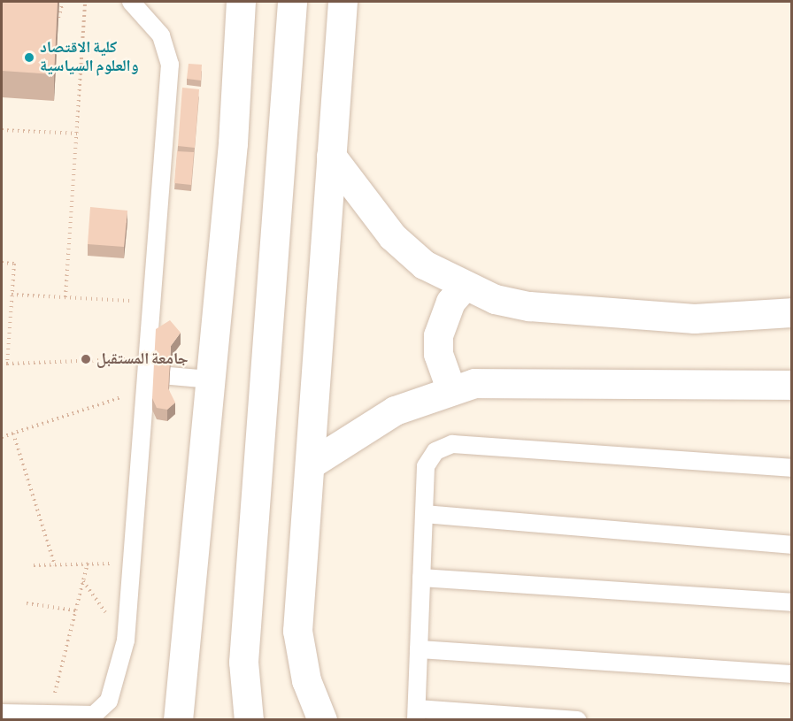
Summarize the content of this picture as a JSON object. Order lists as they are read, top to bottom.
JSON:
{
  "places": ["كلية الاقتصاد والعلوم السياسية", "جامعة المستقبل"]
}
